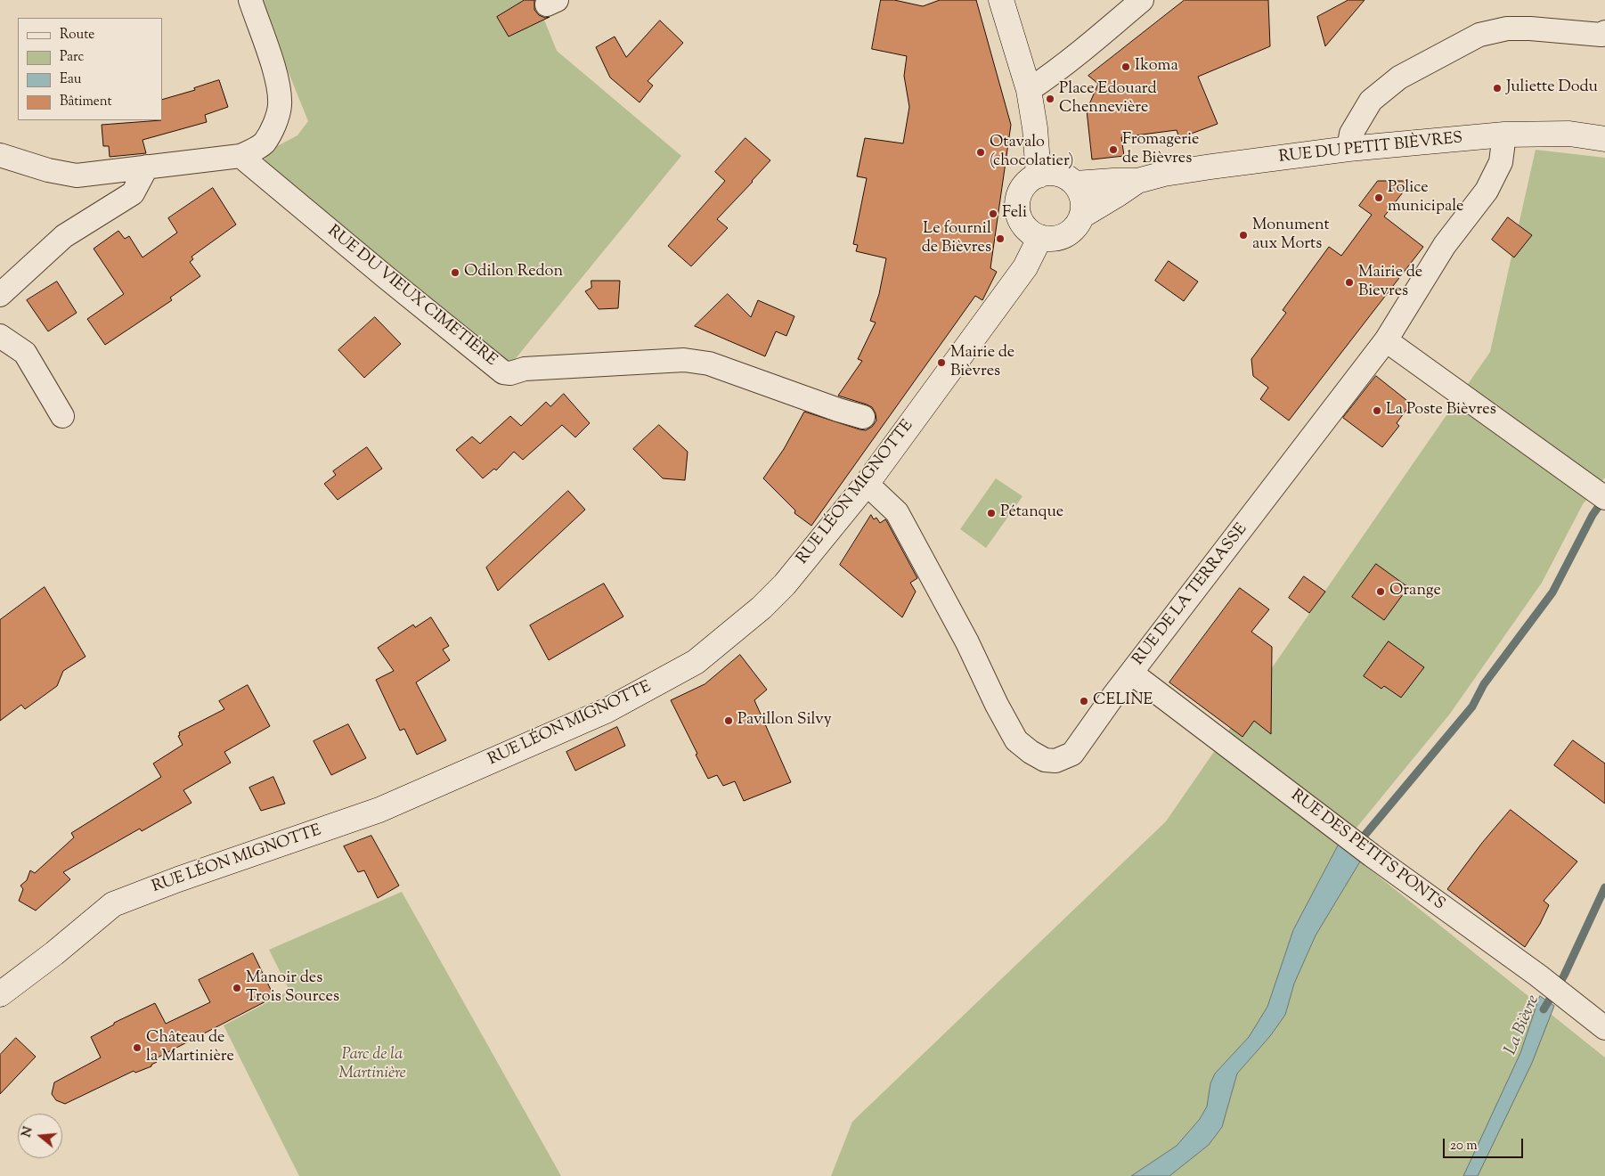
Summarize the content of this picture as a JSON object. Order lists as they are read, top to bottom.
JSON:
{
  "streets": {
    "main road": ["RUE DU PETIT BIÈVRES", "RUE LÉON MIGNOTTE"],
    "street": ["RUE DU VIEUX CIMETIÈRE", "RUE DE LA TERRASSE", "RUE DES PETITS PONTS"]
  },
  "crossings": [
    ["RUE DU PETIT BIÈVRES", "RUE LÉON MIGNOTTE"],
    ["RUE DU PETIT BIÈVRES", "RUE DE LA TERRASSE"],
    ["RUE LÉON MIGNOTTE", "RUE DE LA TERRASSE"],
    ["RUE DE LA TERRASSE", "RUE DES PETITS PONTS"]
  ],
  "water": ["La Bièvre"],
  "parks": ["Parc de la Martinière"],
  "places": [
    "Ikoma",
    "Juliette Dodu",
    "Place Edouard Chennevière",
    "Fromagerie de Bièvres",
    "Otavalo (chocolatier)",
    "Police municipale",
    "Feli",
    "Monument aux Morts",
    "Le fournil de Bièvres",
    "Odilon Redon",
    "Mairie de Bievres",
    "Mairie de Bièvres",
    "La Poste Bièvres",
    "Pétanque",
    "Orange",
    "CELINE",
    "Pavillon Silvy",
    "Manoir des Trois Sources",
    "Château de la Martinière"
  ],
  "legend": [
    "Route",
    "Parc",
    "Eau",
    "Bâtiment"
  ],
  "scale_bar": "20 m",
  "north": "left"
}
